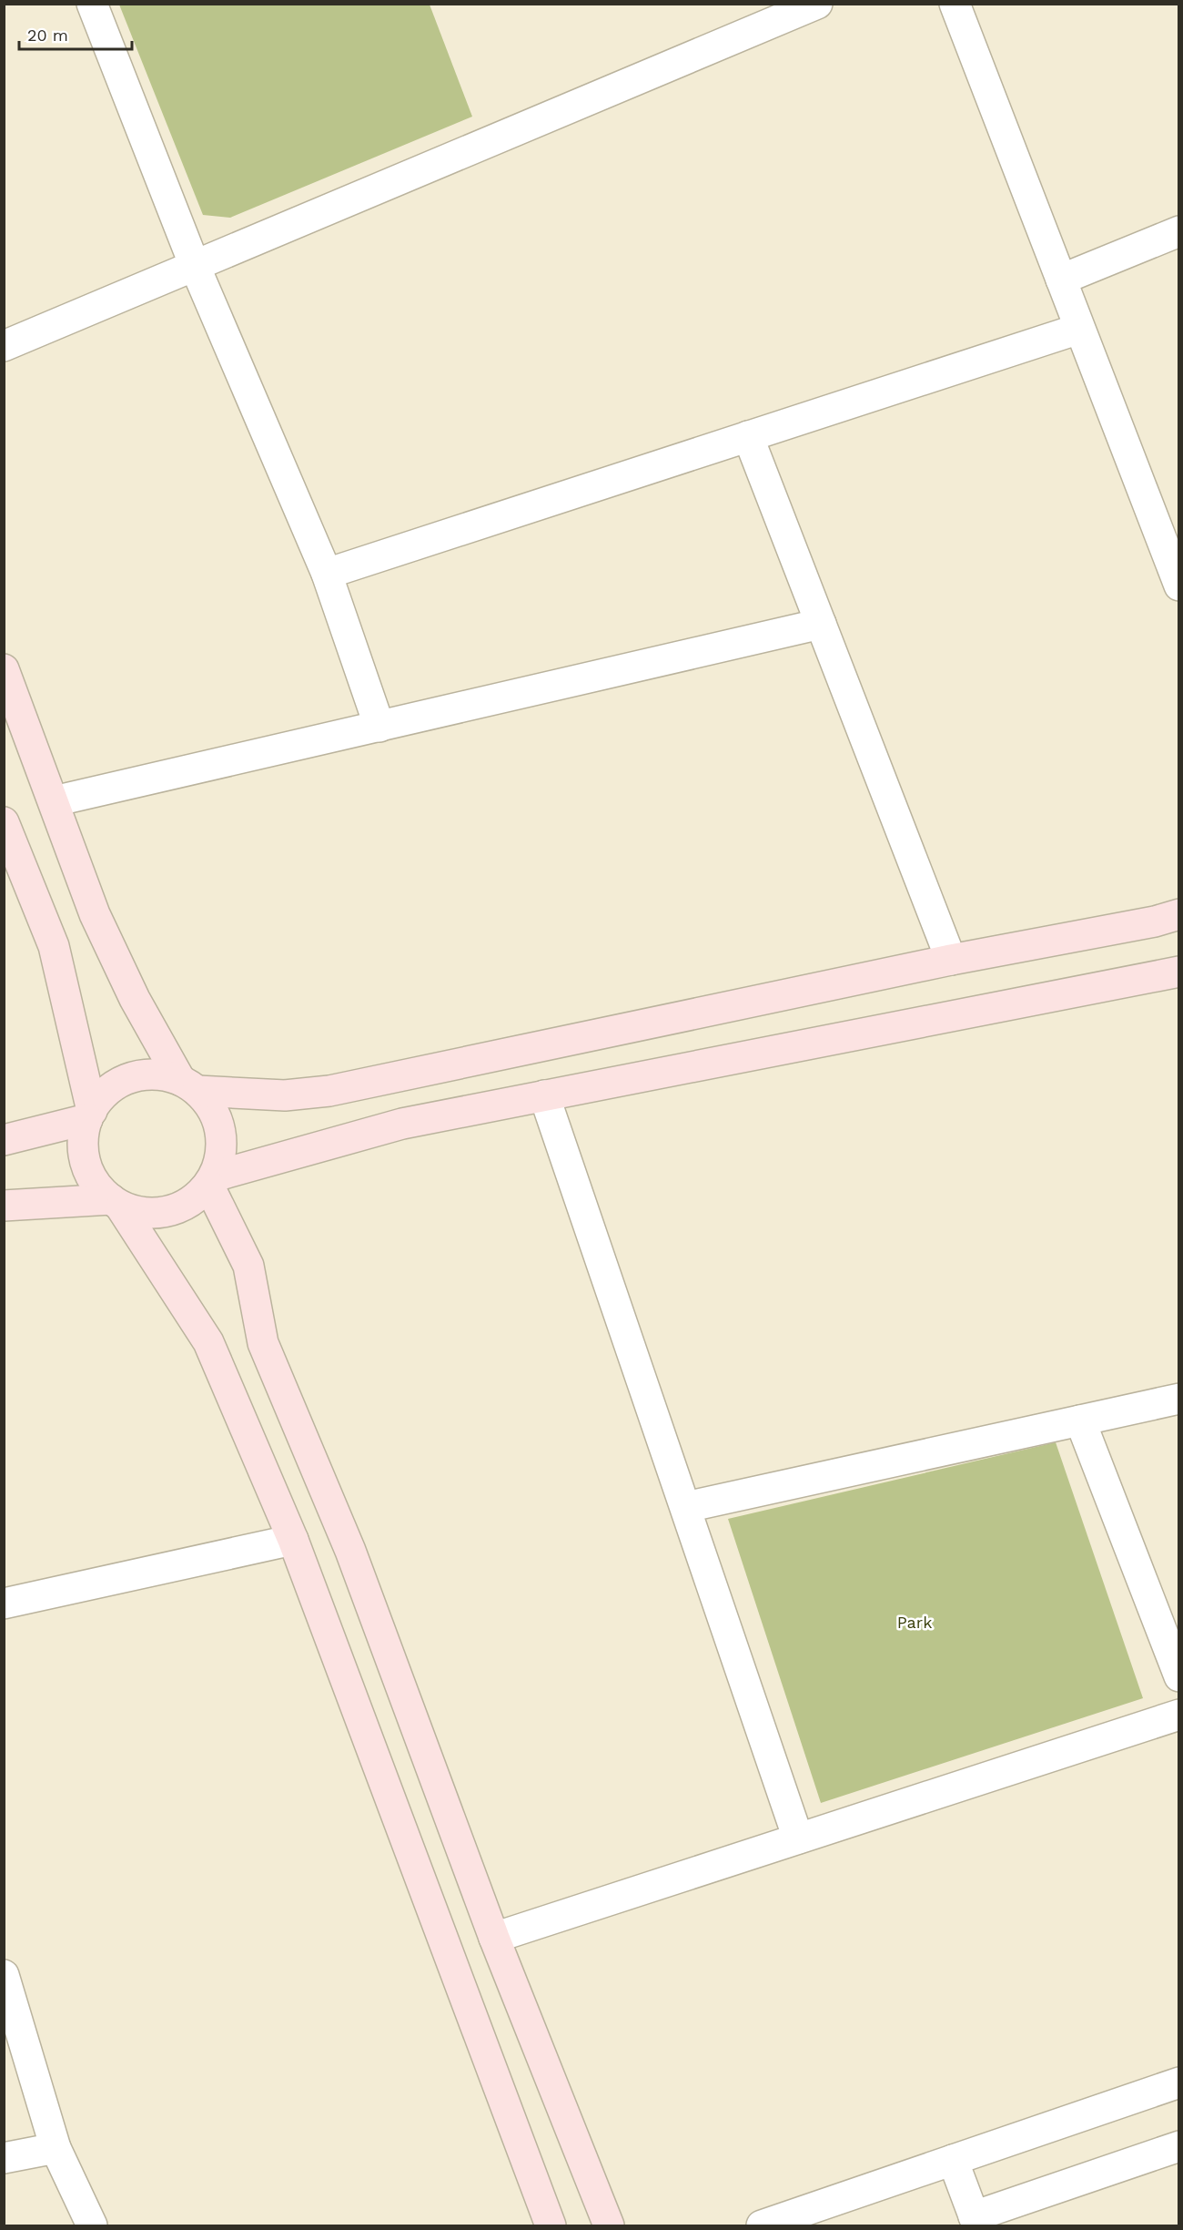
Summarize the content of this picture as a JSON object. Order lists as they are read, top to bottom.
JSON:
{
  "parks": ["Park"],
  "scale_bar": "20 m"
}
